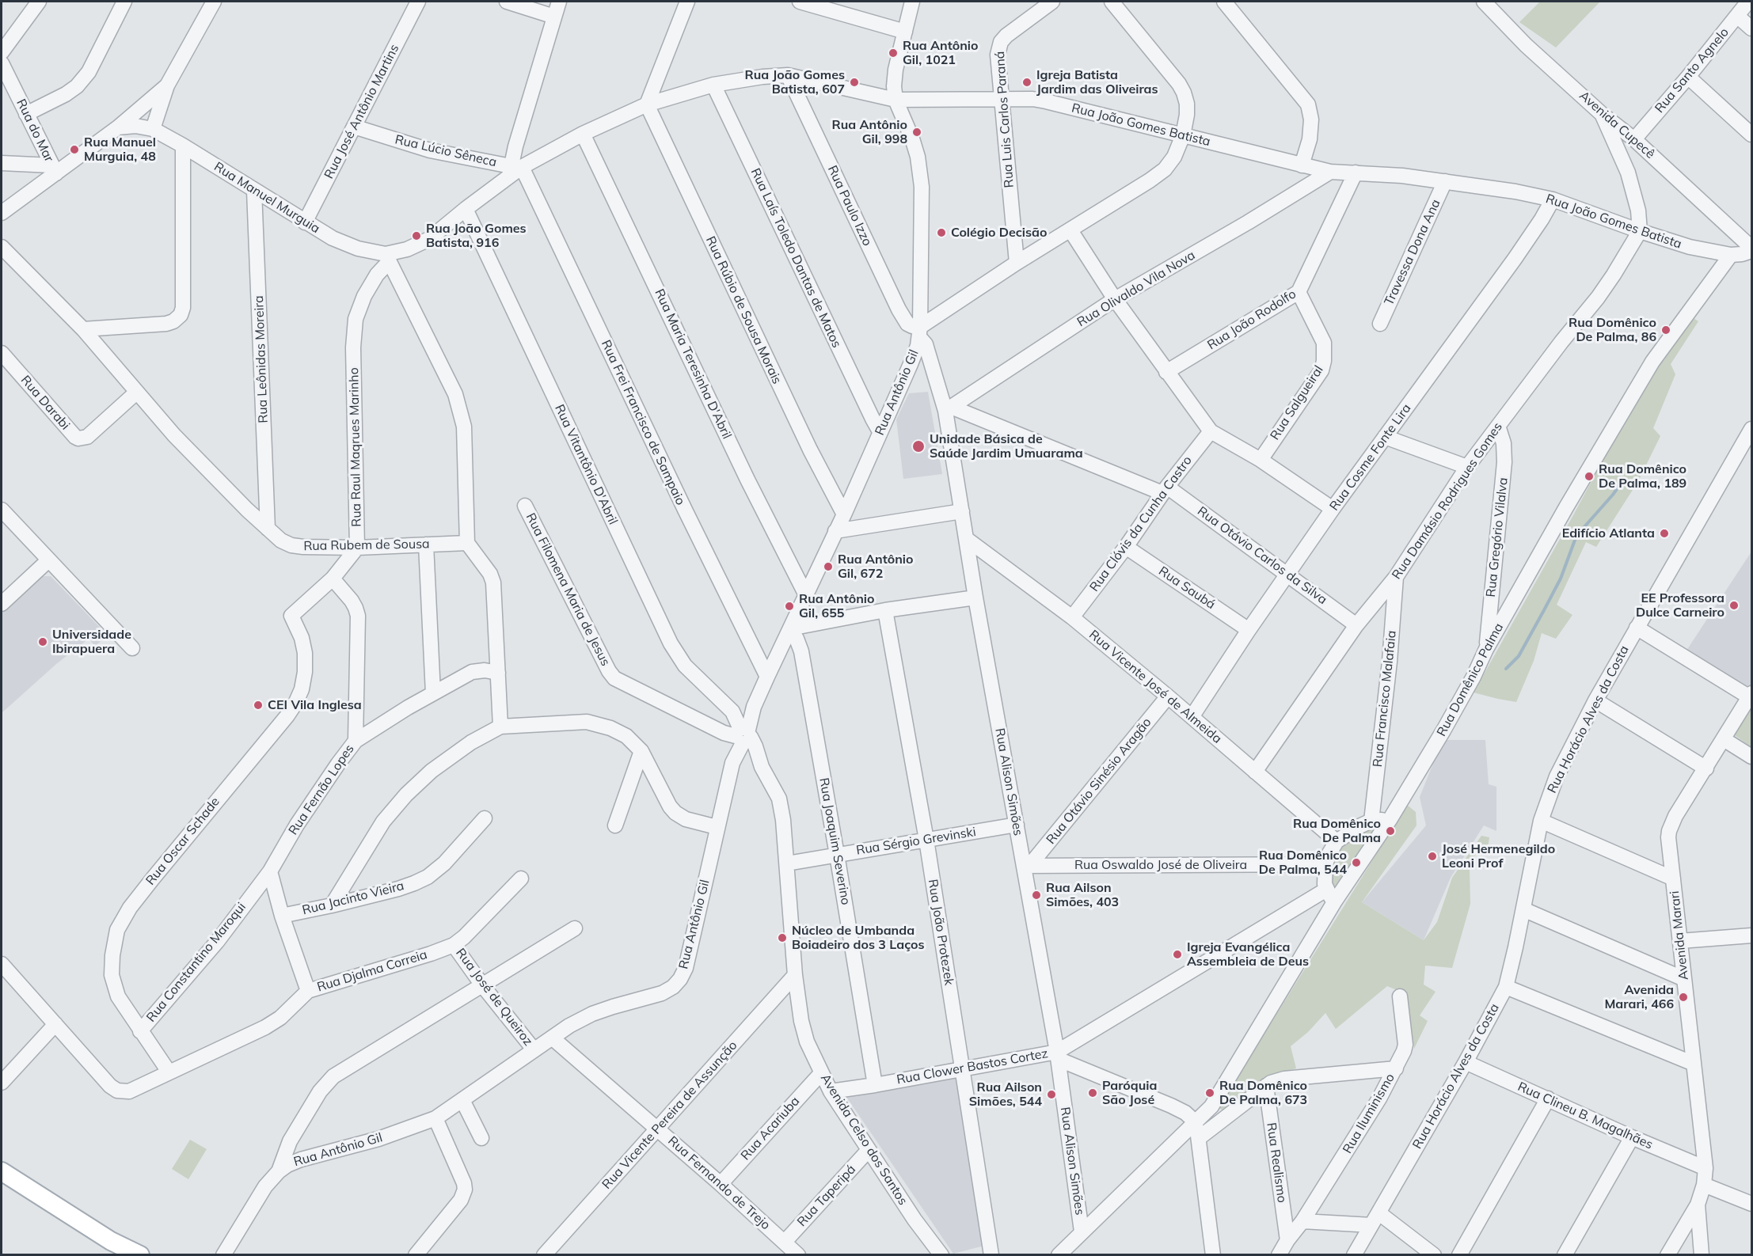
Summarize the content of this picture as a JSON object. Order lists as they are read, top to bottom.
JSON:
{
  "streets": {
    "street": [
      "Rua Santo Agnelo",
      "Rua José Antônio Martins",
      "Rua Luis Carlos Paraná",
      "Rua João Gomes Batista",
      "Avenida Cupecê",
      "Rua do Mar",
      "Rua Lúcio Sêneca",
      "Rua Manuel Murguia",
      "Rua Paulo Izzo",
      "Travessa Dona Ana",
      "Rua Laís Toledo Dantas de Matos",
      "Rua Olivaldo Vila Nova",
      "Rua Rúbio de Sousa Morais",
      "Rua João Rodolfo",
      "Rua Leônidas Moreira",
      "Rua Maria Teresinha D'Abril",
      "Rua Antônio Gil",
      "Rua Darabi",
      "Rua Salgueiral",
      "Rua Frei Francisco de Sampaio",
      "Rua Raul Maqrues Marinho",
      "Rua Cosme Fonte Lira",
      "Rua Vitantônio D'Abril",
      "Rua Damásio Rodrigues Gomes",
      "Rua Clóvis da Cunha Castro",
      "Rua Gregório Vilalva",
      "Rua Rubem de Sousa",
      "Rua Otávio Carlos da Silva",
      "Rua Saubá",
      "Rua Filomena Maria de Jesus",
      "Rua Domênico Palma",
      "Rua Vicente José de Almeida",
      "Rua Francisco Malafaia",
      "Rua Horácio Alves da Costa",
      "Rua Otávio Sinésio Aragão",
      "Rua Alison Simões",
      "Rua Fernão Lopes",
      "Rua Oscar Schade",
      "Rua Joaquim Severino",
      "Rua Sérgio Grevinski",
      "Rua Oswaldo José de Oliveira",
      "Rua Jacinto Vieira",
      "Rua João Protezek",
      "Avenida Marari",
      "Rua Constantino Maroqui",
      "Rua Djalma Correia",
      "Rua José de Queiroz",
      "Rua Clower Bastos Cortez",
      "Rua Iluminismo",
      "Rua Vicente Pereira de Assunção",
      "Rua Clineu B. Magalhães",
      "Rua Acariuba",
      "Avenida Celso dos Santos",
      "Rua Realismo",
      "Rua Fernando de Trejo",
      "Rua Taperipá"
    ]
  },
  "crossings": [
    ["Rua Santo Agnelo", "Avenida Cupecê"],
    ["Rua José Antônio Martins", "Rua Lúcio Sêneca"],
    ["Rua José Antônio Martins", "Rua Manuel Murguia"],
    ["Rua Luis Carlos Paraná", "Rua João Gomes Batista"],
    ["Rua João Gomes Batista", "Rua Lúcio Sêneca"],
    ["Rua João Gomes Batista", "Rua Manuel Murguia"],
    ["Rua João Gomes Batista", "Rua Paulo Izzo"],
    ["Rua João Gomes Batista", "Travessa Dona Ana"],
    ["Rua João Gomes Batista", "Rua Laís Toledo Dantas de Matos"],
    ["Rua João Gomes Batista", "Rua Olivaldo Vila Nova"],
    ["Rua João Gomes Batista", "Rua Rúbio de Sousa Morais"],
    ["Rua João Gomes Batista", "Rua João Rodolfo"],
    ["Rua João Gomes Batista", "Rua Maria Teresinha D'Abril"],
    ["Rua João Gomes Batista", "Rua Antônio Gil"],
    ["Rua João Gomes Batista", "Rua Frei Francisco de Sampaio"],
    ["Rua João Gomes Batista", "Rua Raul Maqrues Marinho"],
    ["Rua João Gomes Batista", "Rua Cosme Fonte Lira"],
    ["Rua João Gomes Batista", "Rua Vitantônio D'Abril"],
    ["Rua João Gomes Batista", "Rua Damásio Rodrigues Gomes"],
    ["Rua João Gomes Batista", "Rua Domênico Palma"],
    ["Rua Lúcio Sêneca", "Rua Frei Francisco de Sampaio"],
    ["Rua Manuel Murguia", "Rua Leônidas Moreira"],
    ["Rua Manuel Murguia", "Rua Raul Maqrues Marinho"],
    ["Rua Paulo Izzo", "Rua Antônio Gil"],
    ["Rua Paulo Izzo", "Rua Alison Simões"],
    ["Rua Laís Toledo Dantas de Matos", "Rua Antônio Gil"],
    ["Rua Olivaldo Vila Nova", "Rua Otávio Carlos da Silva"],
    ["Rua Olivaldo Vila Nova", "Rua Alison Simões"],
    ["Rua Rúbio de Sousa Morais", "Rua Antônio Gil"],
    ["Rua João Rodolfo", "Rua Salgueiral"],
    ["Rua Leônidas Moreira", "Rua Rubem de Sousa"],
    ["Rua Maria Teresinha D'Abril", "Rua Antônio Gil"],
    ["Rua Antônio Gil", "Rua Frei Francisco de Sampaio"],
    ["Rua Antônio Gil", "Rua Vitantônio D'Abril"],
    ["Rua Antônio Gil", "Rua Filomena Maria de Jesus"],
    ["Rua Antônio Gil", "Rua Alison Simões"],
    ["Rua Antônio Gil", "Rua Joaquim Severino"],
    ["Rua Antônio Gil", "Rua José de Queiroz"],
    ["Rua Antônio Gil", "Avenida Celso dos Santos"],
    ["Rua Antônio Gil", "Rua Fernando de Trejo"],
    ["Rua Darabi", "Rua Rubem de Sousa"],
    ["Rua Raul Maqrues Marinho", "Rua Rubem de Sousa"],
    ["Rua Cosme Fonte Lira", "Rua Otávio Carlos da Silva"],
    ["Rua Cosme Fonte Lira", "Rua Saubá"],
    ["Rua Cosme Fonte Lira", "Rua Vicente José de Almeida"],
    ["Rua Vitantônio D'Abril", "Rua Filomena Maria de Jesus"],
    ["Rua Vitantônio D'Abril", "Avenida Celso dos Santos"],
    ["Rua Damásio Rodrigues Gomes", "Rua Gregório Vilalva"],
    ["Rua Damásio Rodrigues Gomes", "Rua Otávio Carlos da Silva"],
    ["Rua Damásio Rodrigues Gomes", "Rua Vicente José de Almeida"],
    ["Rua Damásio Rodrigues Gomes", "Rua Francisco Malafaia"],
    ["Rua Clóvis da Cunha Castro", "Rua Otávio Carlos da Silva"],
    ["Rua Clóvis da Cunha Castro", "Rua Saubá"],
    ["Rua Clóvis da Cunha Castro", "Rua Vicente José de Almeida"],
    ["Rua Gregório Vilalva", "Rua Domênico Palma"],
    ["Rua Otávio Carlos da Silva", "Rua Alison Simões"],
    ["Rua Filomena Maria de Jesus", "Avenida Celso dos Santos"],
    ["Rua Vicente José de Almeida", "Rua Otávio Sinésio Aragão"],
    ["Rua Vicente José de Almeida", "Rua Alison Simões"],
    ["Rua Horácio Alves da Costa", "Rua Clineu B. Magalhães"],
    ["Rua Otávio Sinésio Aragão", "Rua Alison Simões"],
    ["Rua Otávio Sinésio Aragão", "Rua Oswaldo José de Oliveira"],
    ["Rua Alison Simões", "Rua Sérgio Grevinski"],
    ["Rua Alison Simões", "Rua Oswaldo José de Oliveira"],
    ["Rua Alison Simões", "Rua Clower Bastos Cortez"],
    ["Rua Fernão Lopes", "Rua Constantino Maroqui"],
    ["Rua Oscar Schade", "Rua Constantino Maroqui"],
    ["Rua Oscar Schade", "Rua Djalma Correia"],
    ["Rua Joaquim Severino", "Rua Sérgio Grevinski"],
    ["Rua Joaquim Severino", "Rua Clower Bastos Cortez"],
    ["Rua Sérgio Grevinski", "Rua João Protezek"],
    ["Rua Sérgio Grevinski", "Avenida Celso dos Santos"],
    ["Rua João Protezek", "Rua Clower Bastos Cortez"],
    ["Avenida Marari", "Rua Clineu B. Magalhães"],
    ["Rua Djalma Correia", "Rua José de Queiroz"],
    ["Rua Clower Bastos Cortez", "Avenida Celso dos Santos"],
    ["Rua Iluminismo", "Rua Realismo"],
    ["Rua Vicente Pereira de Assunção", "Avenida Celso dos Santos"],
    ["Rua Vicente Pereira de Assunção", "Rua Fernando de Trejo"],
    ["Rua Acariuba", "Avenida Celso dos Santos"],
    ["Rua Acariuba", "Rua Fernando de Trejo"],
    ["Avenida Celso dos Santos", "Rua Taperipá"],
    ["Rua Fernando de Trejo", "Rua Taperipá"]
  ],
  "places": [
    "Rua Antônio Gil, 1021",
    "Rua João Gomes Batista, 607",
    "Igreja Batista Jardim das Oliveiras",
    "Rua Antônio Gil, 998",
    "Rua Manuel Murguia, 48",
    "Colégio Decisão",
    "Rua João Gomes Batista, 916",
    "Rua Domênico De Palma, 86",
    "Unidade Básica de Saúde Jardim Umuarama",
    "Rua Domênico De Palma, 189",
    "Edifício Atlanta",
    "Rua Antônio Gil, 672",
    "EE Professora Dulce Carneiro",
    "Rua Antônio Gil, 655",
    "Universidade Ibirapuera",
    "CEI Vila Inglesa",
    "Rua Domênico De Palma",
    "José Hermenegildo Leoni Prof",
    "Rua Domênico De Palma, 544",
    "Rua Ailson Simões, 403",
    "Núcleo de Umbanda Boiadeiro dos 3 Laços",
    "Igreja Evangélica Assembleia de Deus",
    "Avenida Marari, 466",
    "Paróquia São José",
    "Rua Domênico De Palma, 673",
    "Rua Ailson Simões, 544"
  ]
}
